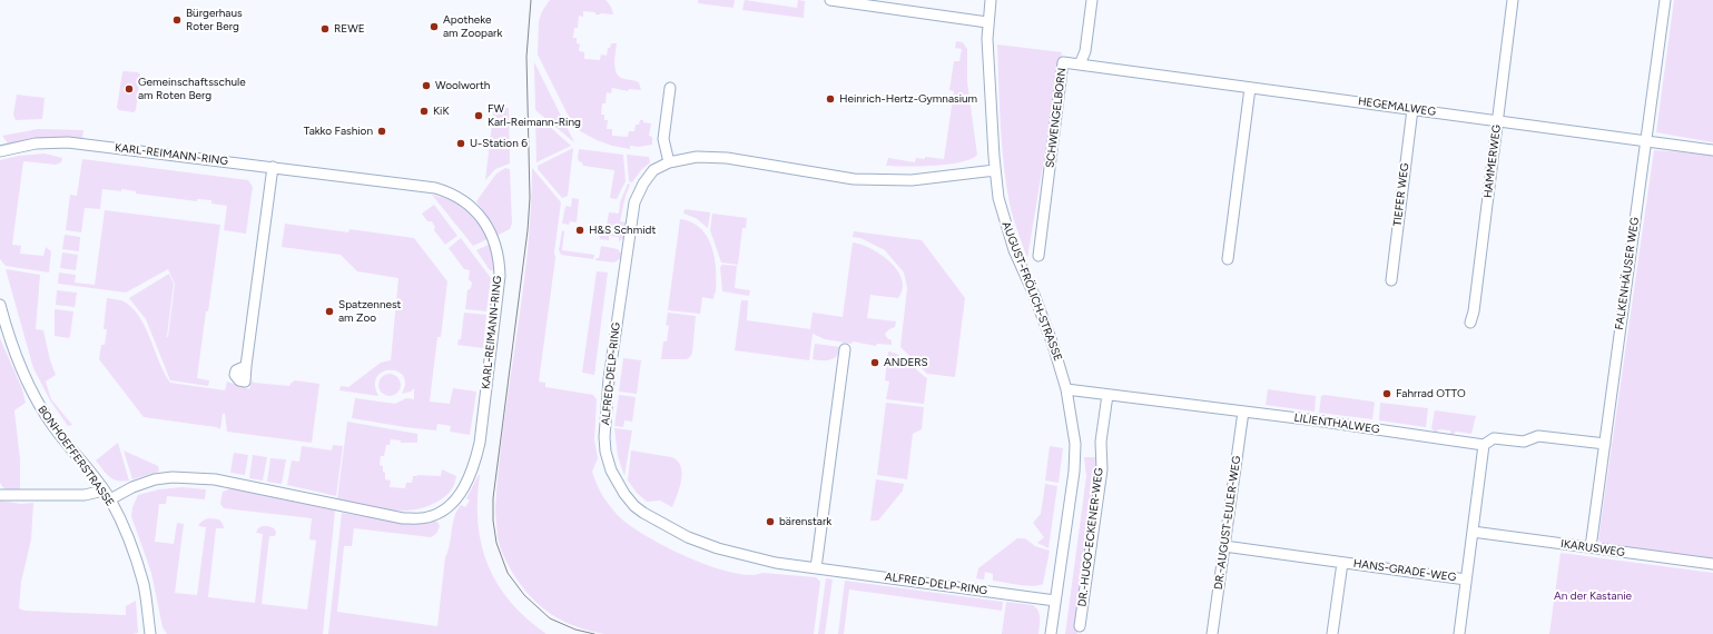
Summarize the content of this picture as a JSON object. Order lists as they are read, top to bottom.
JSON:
{
  "streets": {
    "street": [
      "HEGEMALWEG",
      "SCHWENGELBORN",
      "KARL-REIMANN-RING",
      "HAMMERWEG",
      "TIEFER WEG",
      "FALKENHÄUSER WEG",
      "AUGUST-FRÖLICH-STRASSE",
      "ALFRED-DELP-RING",
      "LILIENTHALWEG",
      "BONHOEFFERSTRASSE",
      "DR.-AUGUST-EULER-WEG",
      "DR.-HUGO-ECKENER-WEG",
      "IKARUSWEG",
      "HANS-GRADE-WEG"
    ]
  },
  "crossings": [
    ["HEGEMALWEG", "SCHWENGELBORN"],
    ["HEGEMALWEG", "HAMMERWEG"],
    ["HEGEMALWEG", "TIEFER WEG"],
    ["HEGEMALWEG", "FALKENHÄUSER WEG"],
    ["KARL-REIMANN-RING", "BONHOEFFERSTRASSE"],
    ["FALKENHÄUSER WEG", "LILIENTHALWEG"],
    ["FALKENHÄUSER WEG", "IKARUSWEG"],
    ["AUGUST-FRÖLICH-STRASSE", "ALFRED-DELP-RING"],
    ["AUGUST-FRÖLICH-STRASSE", "LILIENTHALWEG"],
    ["LILIENTHALWEG", "DR.-AUGUST-EULER-WEG"],
    ["LILIENTHALWEG", "DR.-HUGO-ECKENER-WEG"],
    ["DR.-AUGUST-EULER-WEG", "HANS-GRADE-WEG"]
  ],
  "parks": ["An der Kastanie"],
  "places": [
    "Bürgerhaus Roter Berg",
    "Apotheke am Zoopark",
    "REWE",
    "Woolworth",
    "Gemeinschaftsschule am Roten Berg",
    "Heinrich-Hertz-Gymnasium",
    "KiK",
    "FW Karl-Reimann-Ring",
    "Takko Fashion",
    "U-Station 6",
    "H&S Schmidt",
    "Spatzennest am Zoo",
    "ANDERS",
    "Fahrrad OTTO",
    "bärenstark"
  ]
}
